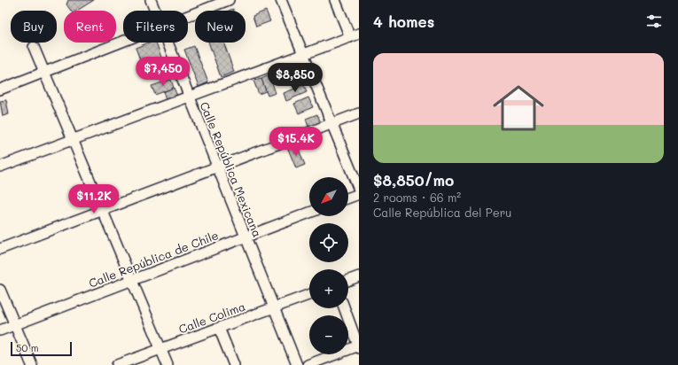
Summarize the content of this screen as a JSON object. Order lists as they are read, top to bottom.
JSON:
{
  "streets": {
    "street": ["Calle República Mexicana", "Calle República de Chile", "Calle Colima"]
  },
  "crossings": [
    ["Calle República Mexicana", "Calle República de Chile"],
    ["Calle República Mexicana", "Calle Colima"]
  ],
  "scale_bar": "50 m",
  "north": "bottom left",
  "page": {
    "heading": "4 homes",
    "chip": [
      "Buy",
      "Rent",
      "Filters",
      "New"
    ],
    "list": [
      {
        "name": "$8,850/mo",
        "note": "2 rooms · 66 m² · Calle República del Peru"
      }
    ],
    "price": [
      "$7,450",
      "$8,850",
      "$15.4K",
      "$11.2K"
    ],
    "map_buttons": ["+", "−"],
    "scale": "50 m"
  }
}
